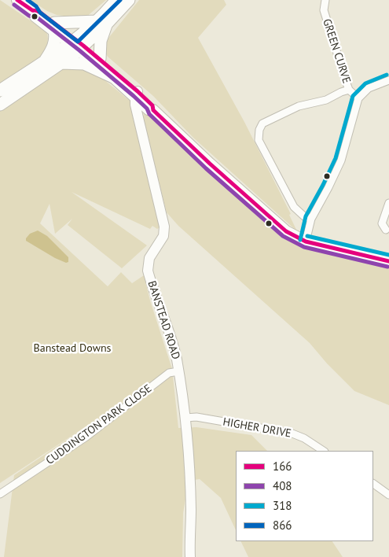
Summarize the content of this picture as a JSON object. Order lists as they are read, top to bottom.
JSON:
{
  "streets": {
    "street": [
      "GREEN CURVE",
      "BANSTEAD ROAD",
      "CUDDINGTON PARK CLOSE",
      "HIGHER DRIVE"
    ]
  },
  "crossings": [
    ["BANSTEAD ROAD", "CUDDINGTON PARK CLOSE"],
    ["BANSTEAD ROAD", "HIGHER DRIVE"]
  ],
  "parks": ["Banstead Downs"],
  "lines": [
    "transit line 166",
    "transit line 866",
    "transit line 408",
    "transit line 318"
  ],
  "legend": [
    "166",
    "408",
    "318",
    "866"
  ]
}
